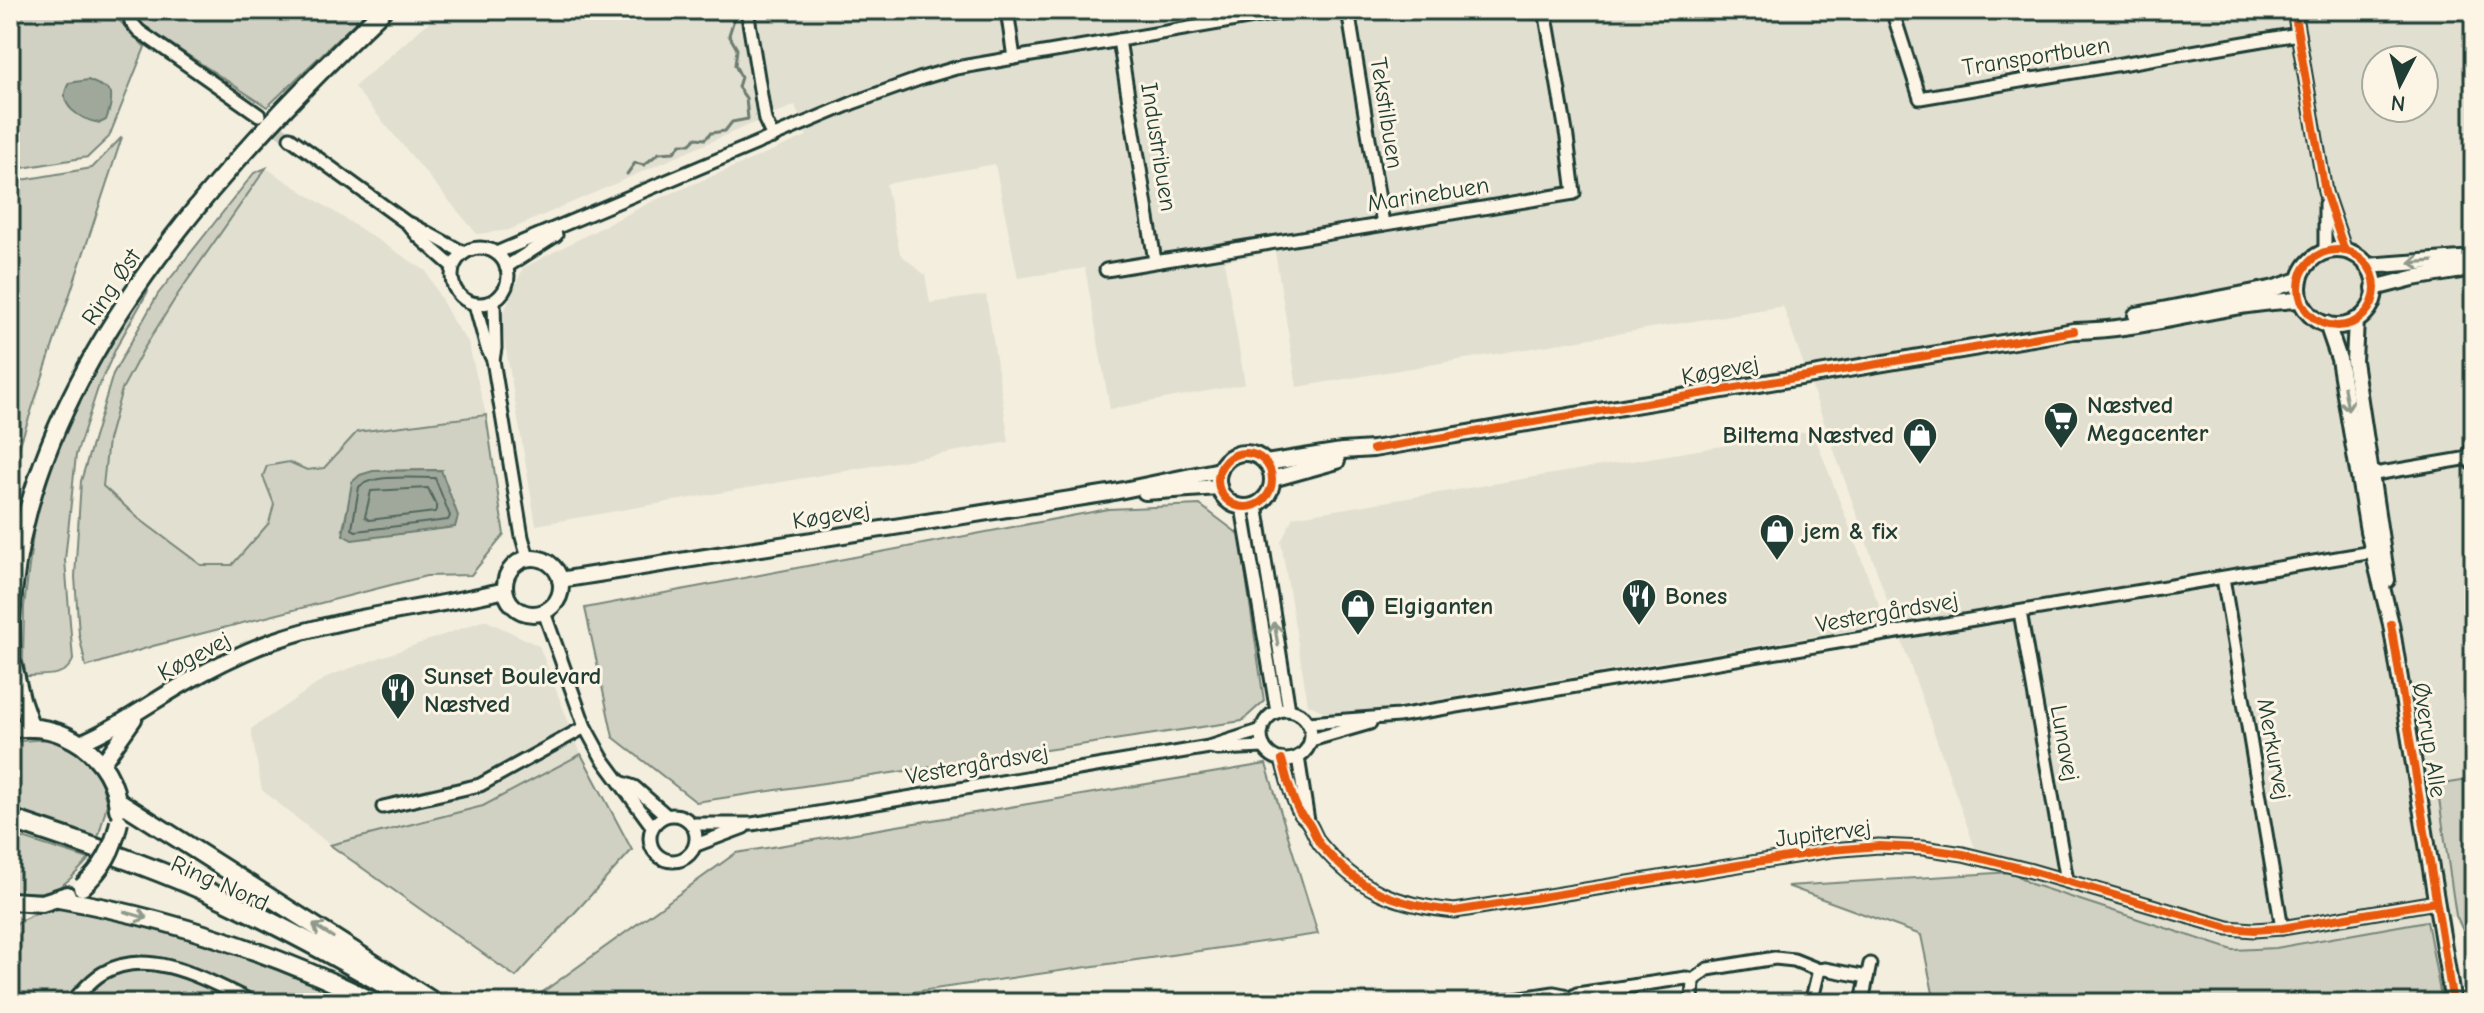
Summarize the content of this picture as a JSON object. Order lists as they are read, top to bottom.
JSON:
{
  "streets": {
    "highway": ["Ring Nord"],
    "main road": ["Ring Øst"],
    "street": [
      "Transportbuen",
      "Tekstilbuen",
      "Industribuen",
      "Marinebuen",
      "Køgevej",
      "Vestergårdsvej",
      "Øverup Alle",
      "Lunavej",
      "Merkurvej",
      "Jupitervej"
    ]
  },
  "crossings": [
    ["Tekstilbuen", "Marinebuen"],
    ["Industribuen", "Marinebuen"],
    ["Køgevej", "Øverup Alle"],
    ["Vestergårdsvej", "Øverup Alle"],
    ["Vestergårdsvej", "Lunavej"],
    ["Vestergårdsvej", "Merkurvej"],
    ["Vestergårdsvej", "Jupitervej"],
    ["Øverup Alle", "Jupitervej"],
    ["Lunavej", "Jupitervej"],
    ["Merkurvej", "Jupitervej"]
  ],
  "places": {
    "supermarket": ["Næstved Megacenter"],
    "shop": ["Biltema Næstved", "jem & fix", "Elgiganten"],
    "restaurant": ["Bones", "Sunset Boulevard Næstved"]
  },
  "north": "bottom"
}
